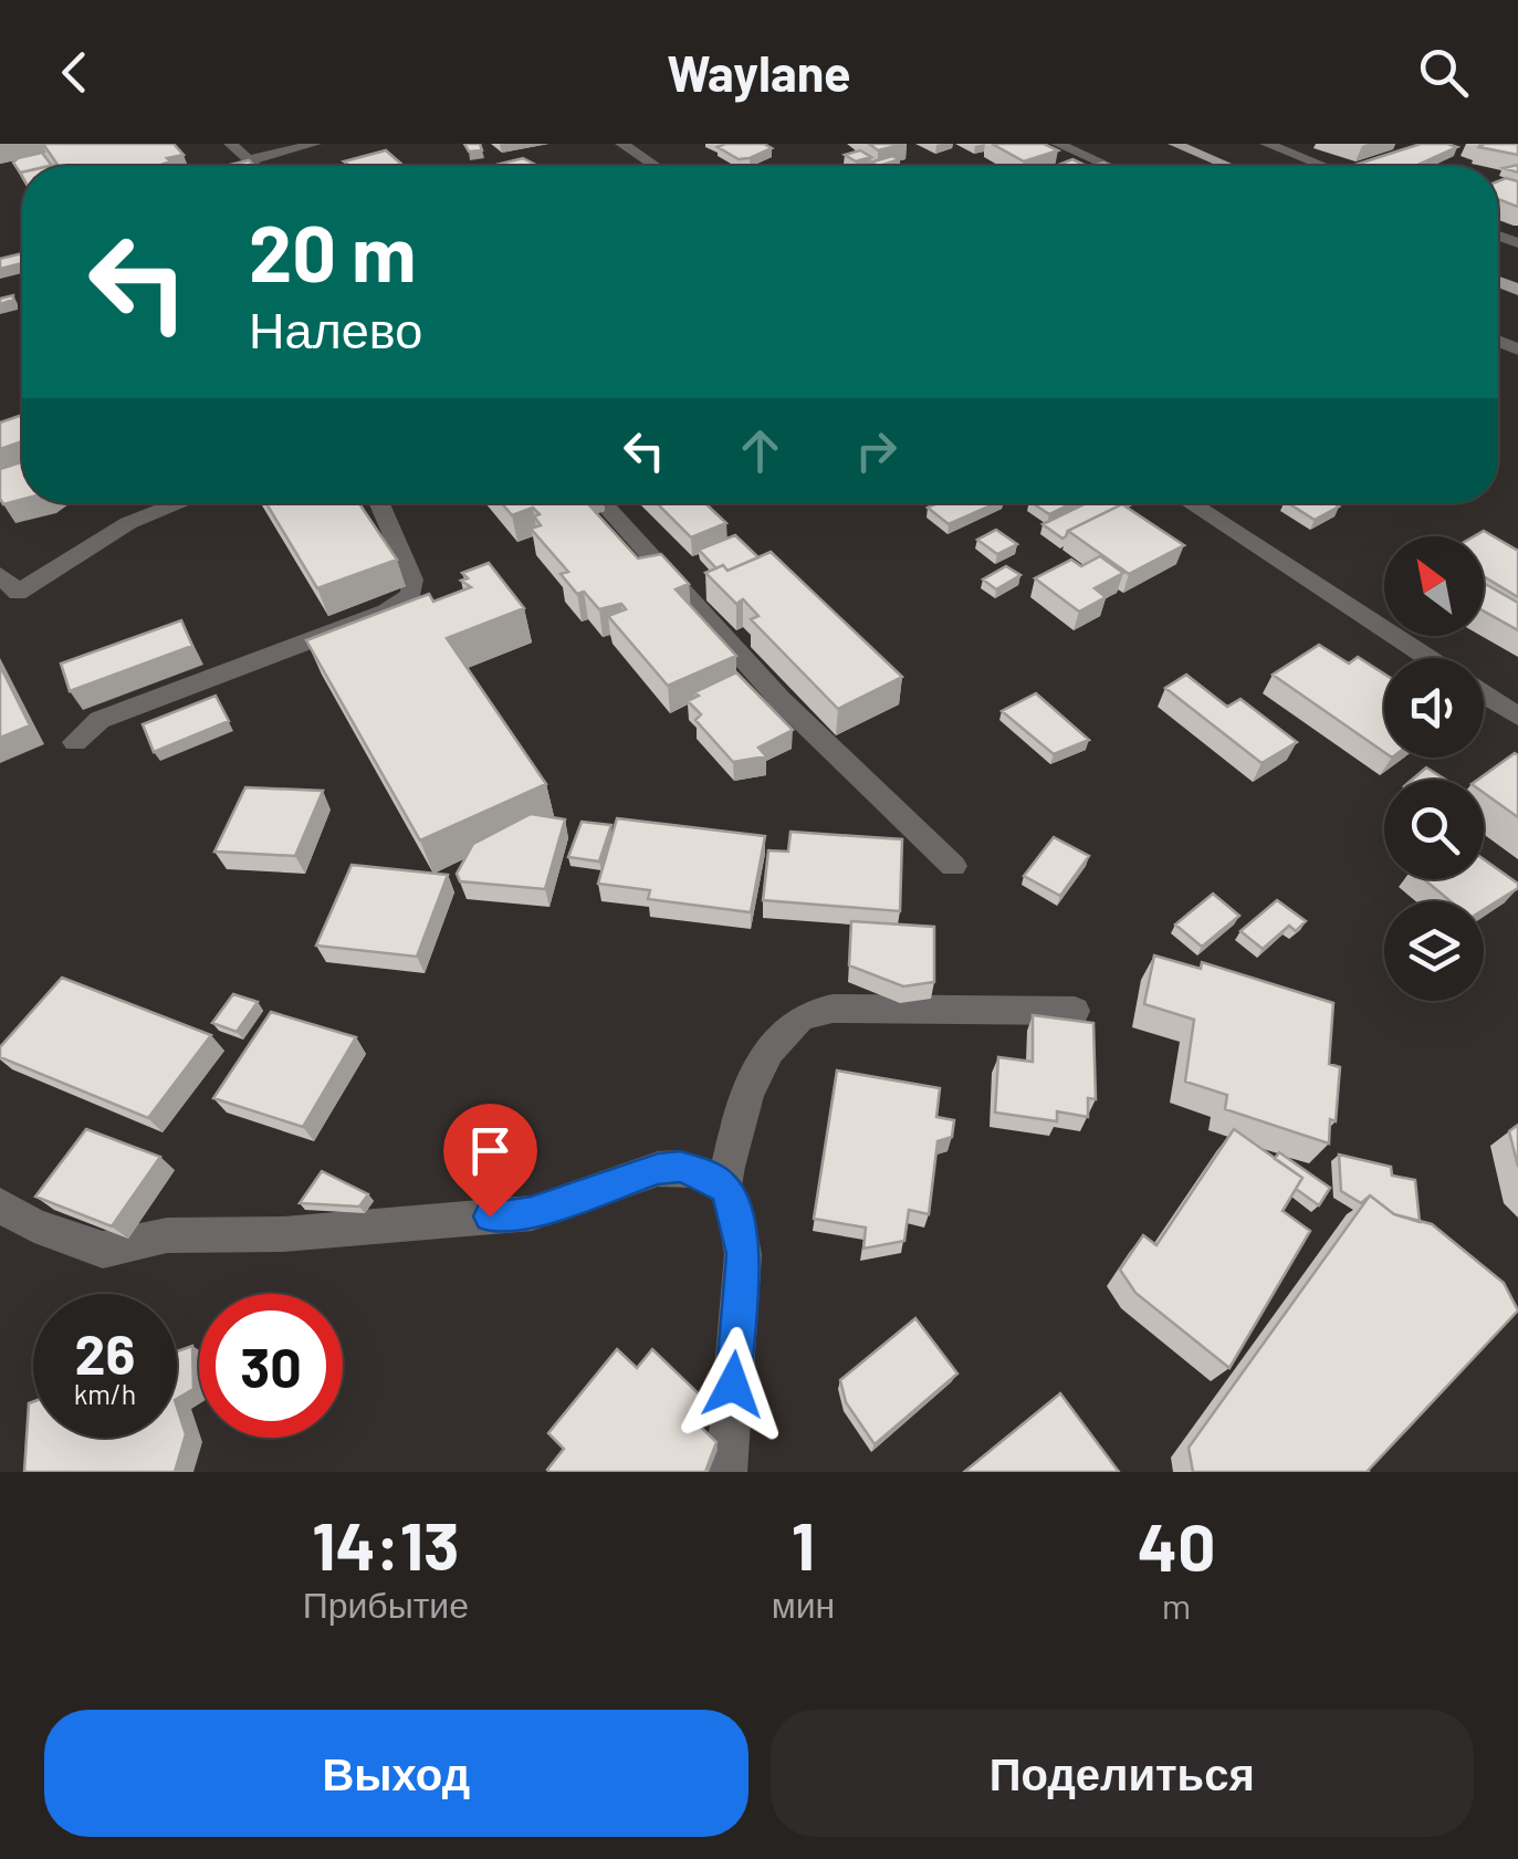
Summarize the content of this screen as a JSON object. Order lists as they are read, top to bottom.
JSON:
{
  "north": "top left",
  "page": {
    "header": "Waylane",
    "turn": ["20 m", "Налево"],
    "speed": "26 km/h",
    "limit": "30",
    "eta": [
      "14:13",
      "Прибытие",
      "1",
      "мин",
      "40",
      "m"
    ],
    "buttons": ["Выход", "Поделиться"]
  }
}
